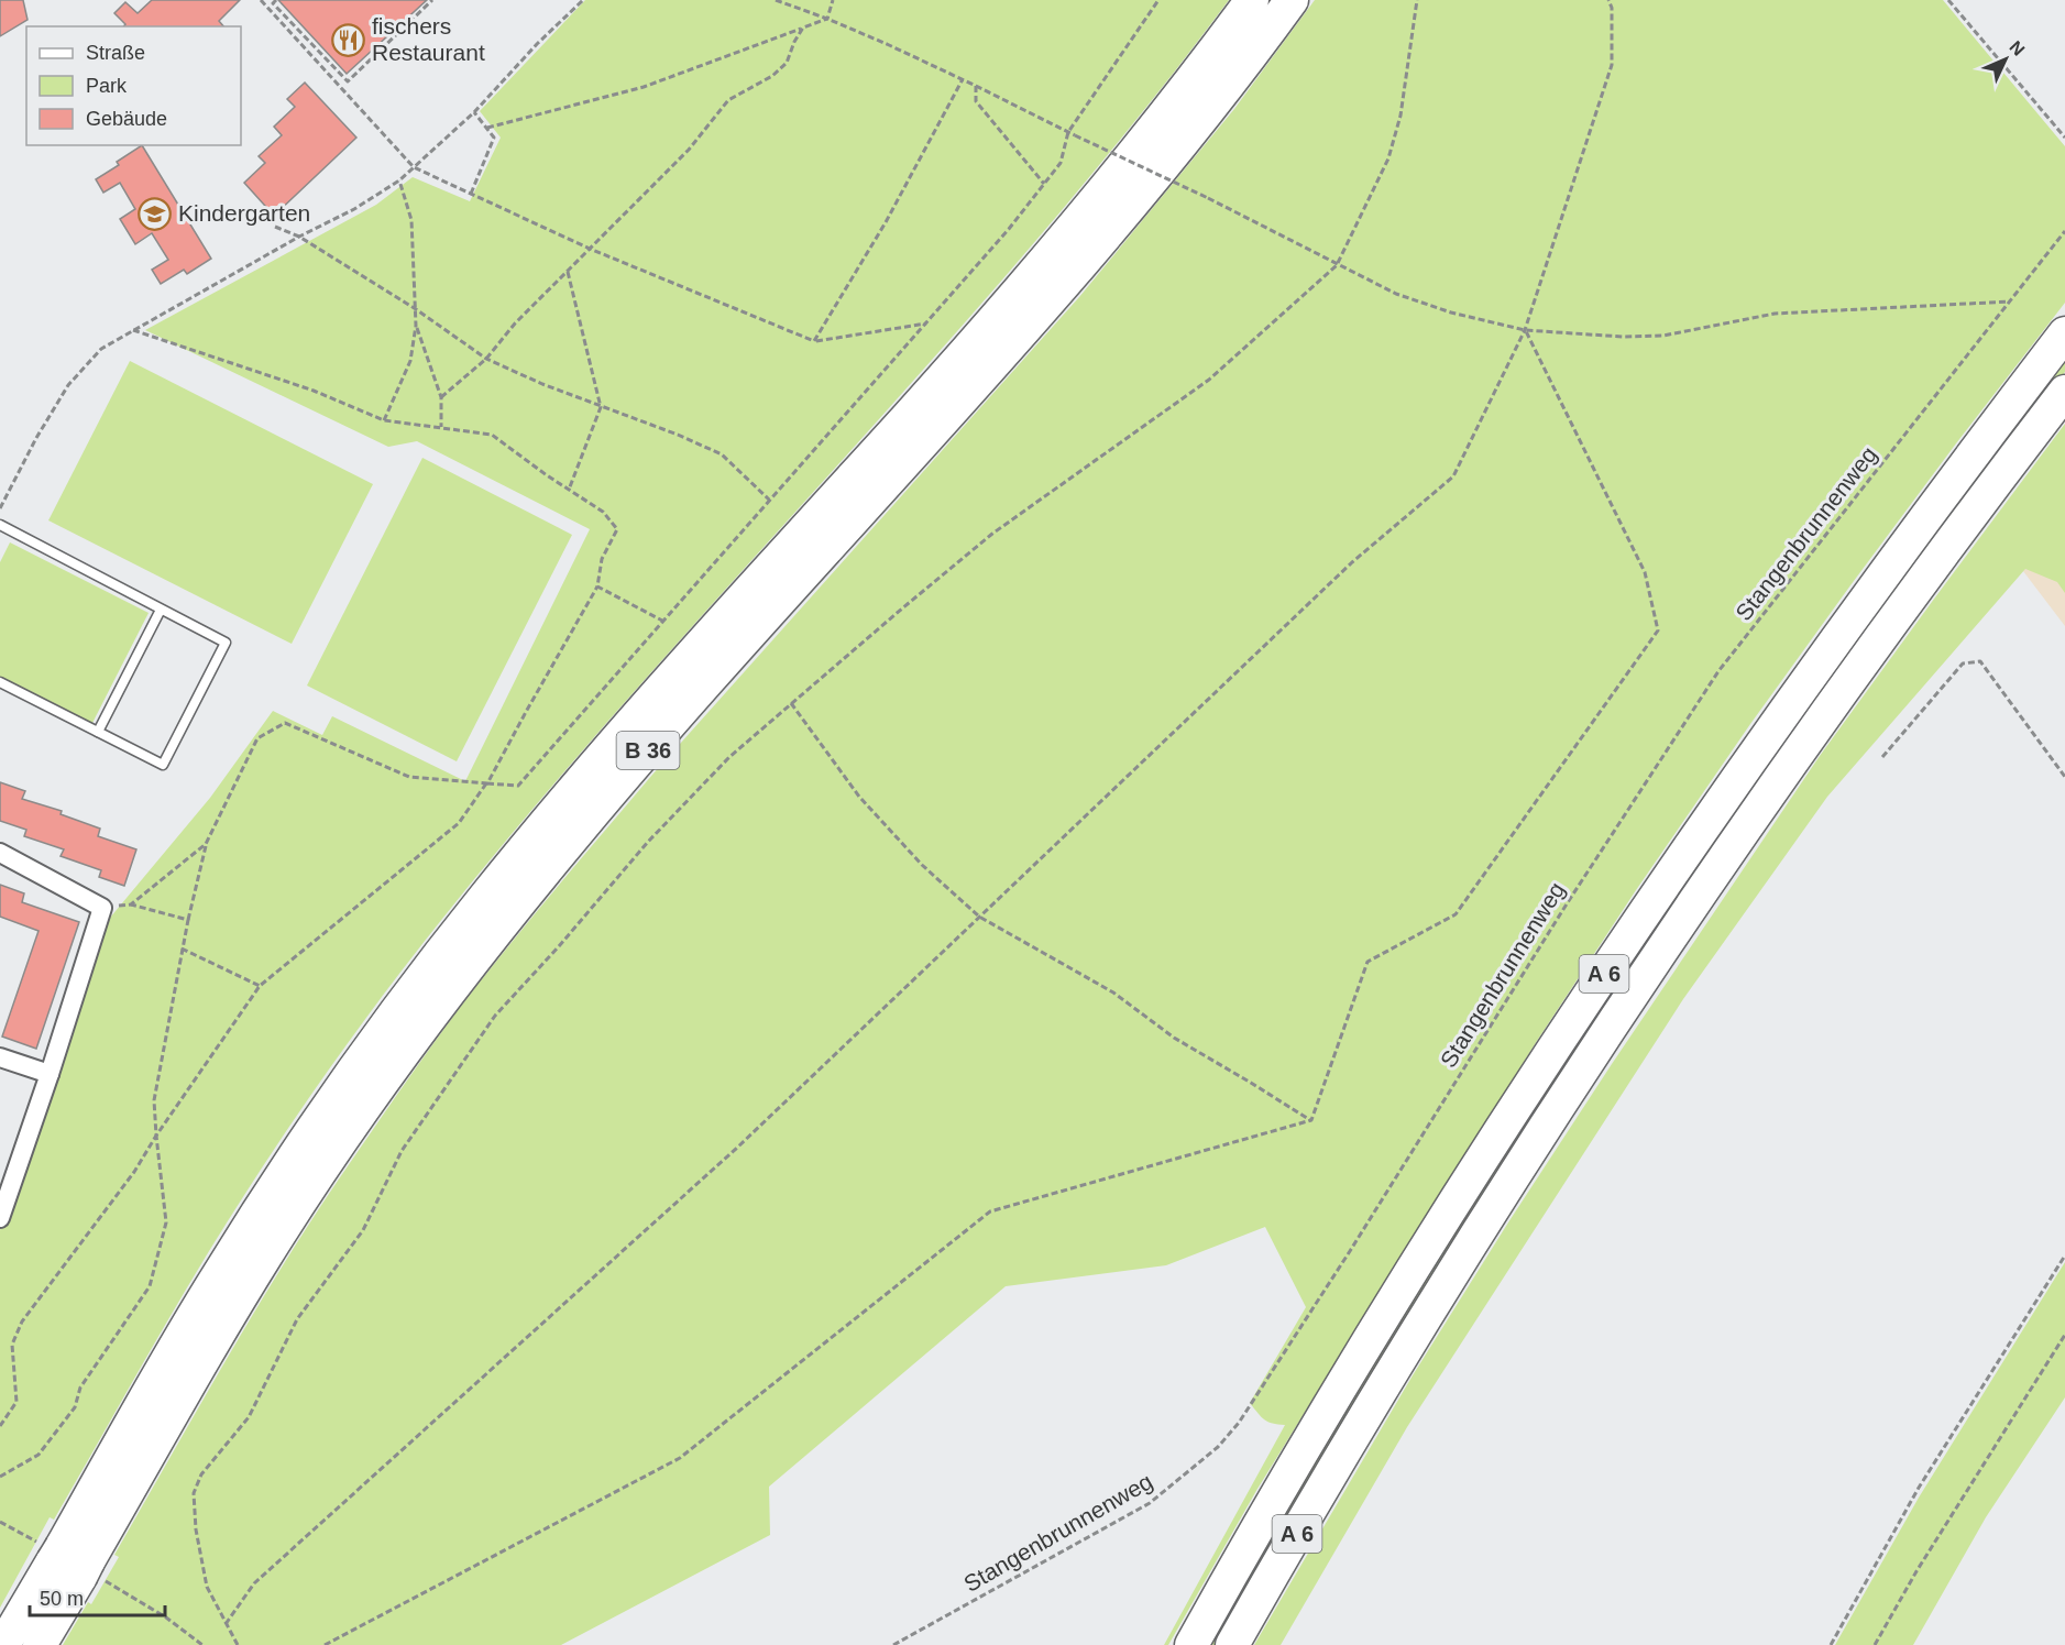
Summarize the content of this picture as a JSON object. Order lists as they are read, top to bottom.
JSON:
{
  "streets": {
    "highway": ["B 36", "A 6"],
    "path": ["Stangenbrunnenweg"]
  },
  "places": {
    "restaurant": ["fischers Restaurant"],
    "school or university": ["Kindergarten"]
  },
  "legend": ["Straße", "Park", "Gebäude"],
  "scale_bar": "50 m",
  "north": "top right"
}
